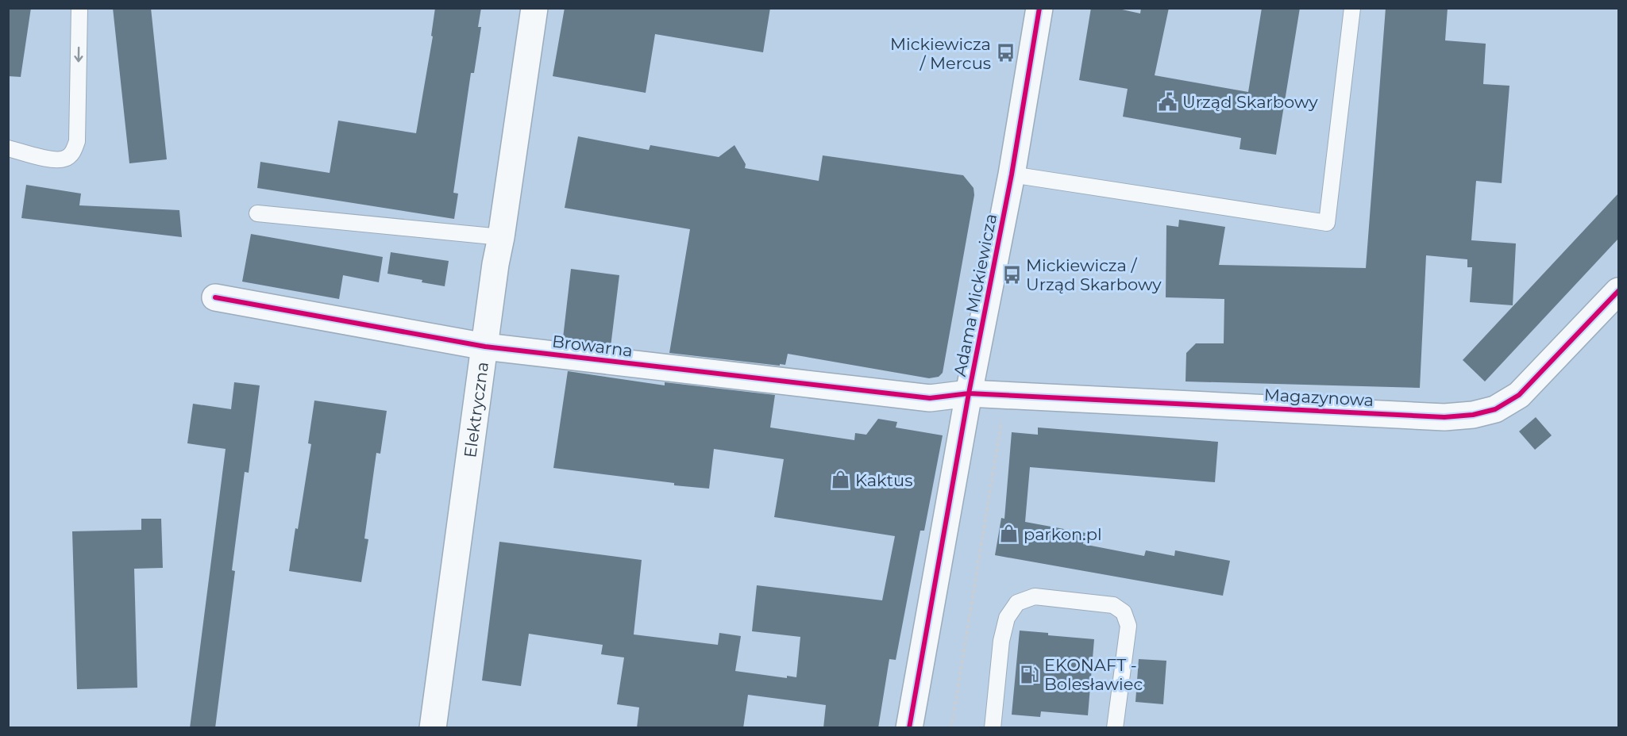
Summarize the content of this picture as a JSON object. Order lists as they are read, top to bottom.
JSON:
{
  "streets": {
    "street": [
      "Adama Mickiewicza",
      "Browarna",
      "Magazynowa",
      "Elektryczna"
    ]
  },
  "crossings": [
    ["Adama Mickiewicza", "Browarna"],
    ["Adama Mickiewicza", "Magazynowa"],
    ["Browarna", "Magazynowa"],
    ["Browarna", "Elektryczna"]
  ],
  "places": {
    "bus stop": ["Mickiewicza / Mercus", "Mickiewicza / Urząd Skarbowy"],
    "public building": ["Urząd Skarbowy"],
    "shop": ["Kaktus", "parkon.pl"],
    "fuel station": ["EKONAFT - Bolesławiec"]
  }
}
